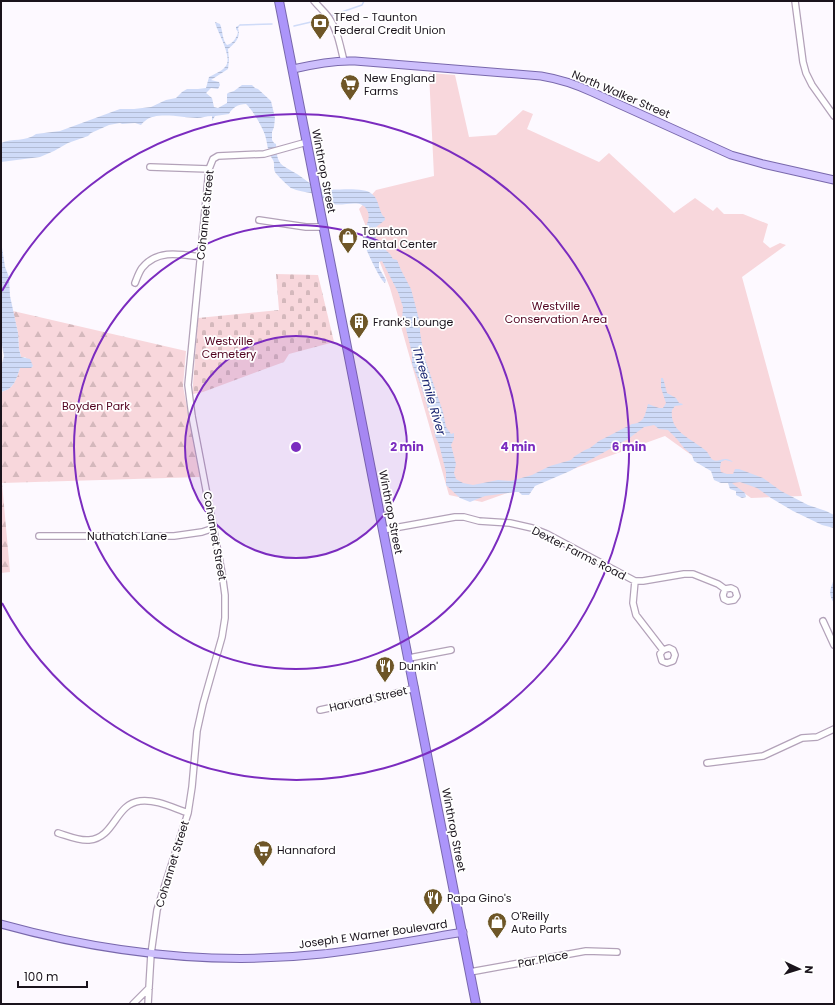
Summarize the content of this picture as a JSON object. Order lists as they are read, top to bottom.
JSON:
{
  "streets": {
    "highway": ["Winthrop Street"],
    "main road": ["North Walker Street", "Joseph E Warner Boulevard"],
    "street": [
      "Cohannet Street",
      "Nuthatch Lane",
      "Dexter Farms Road",
      "Harvard Street",
      "Par Place"
    ]
  },
  "crossings": [
    ["North Walker Street", "Winthrop Street"],
    ["Winthrop Street", "Cohannet Street"],
    ["Winthrop Street", "Dexter Farms Road"],
    ["Winthrop Street", "Harvard Street"],
    ["Winthrop Street", "Joseph E Warner Boulevard"],
    ["Winthrop Street", "Par Place"],
    ["Cohannet Street", "Nuthatch Lane"],
    ["Cohannet Street", "Joseph E Warner Boulevard"]
  ],
  "water": ["Threemile River"],
  "parks": ["Westville Conservation Area", "Westville Cemetery", "Boyden Park"],
  "places": {
    "bank": ["TFed - Taunton Federal Credit Union"],
    "supermarket": ["New England Farms", "Hannaford"],
    "shop": ["Taunton Rental Center", "O'Reilly Auto Parts"],
    "building": ["Frank's Lounge"],
    "restaurant": ["Dunkin'", "Papa Gino's"]
  },
  "scale_bar": "100 m",
  "north": "right",
  "rings": ["2 min", "4 min", "6 min"]
}
